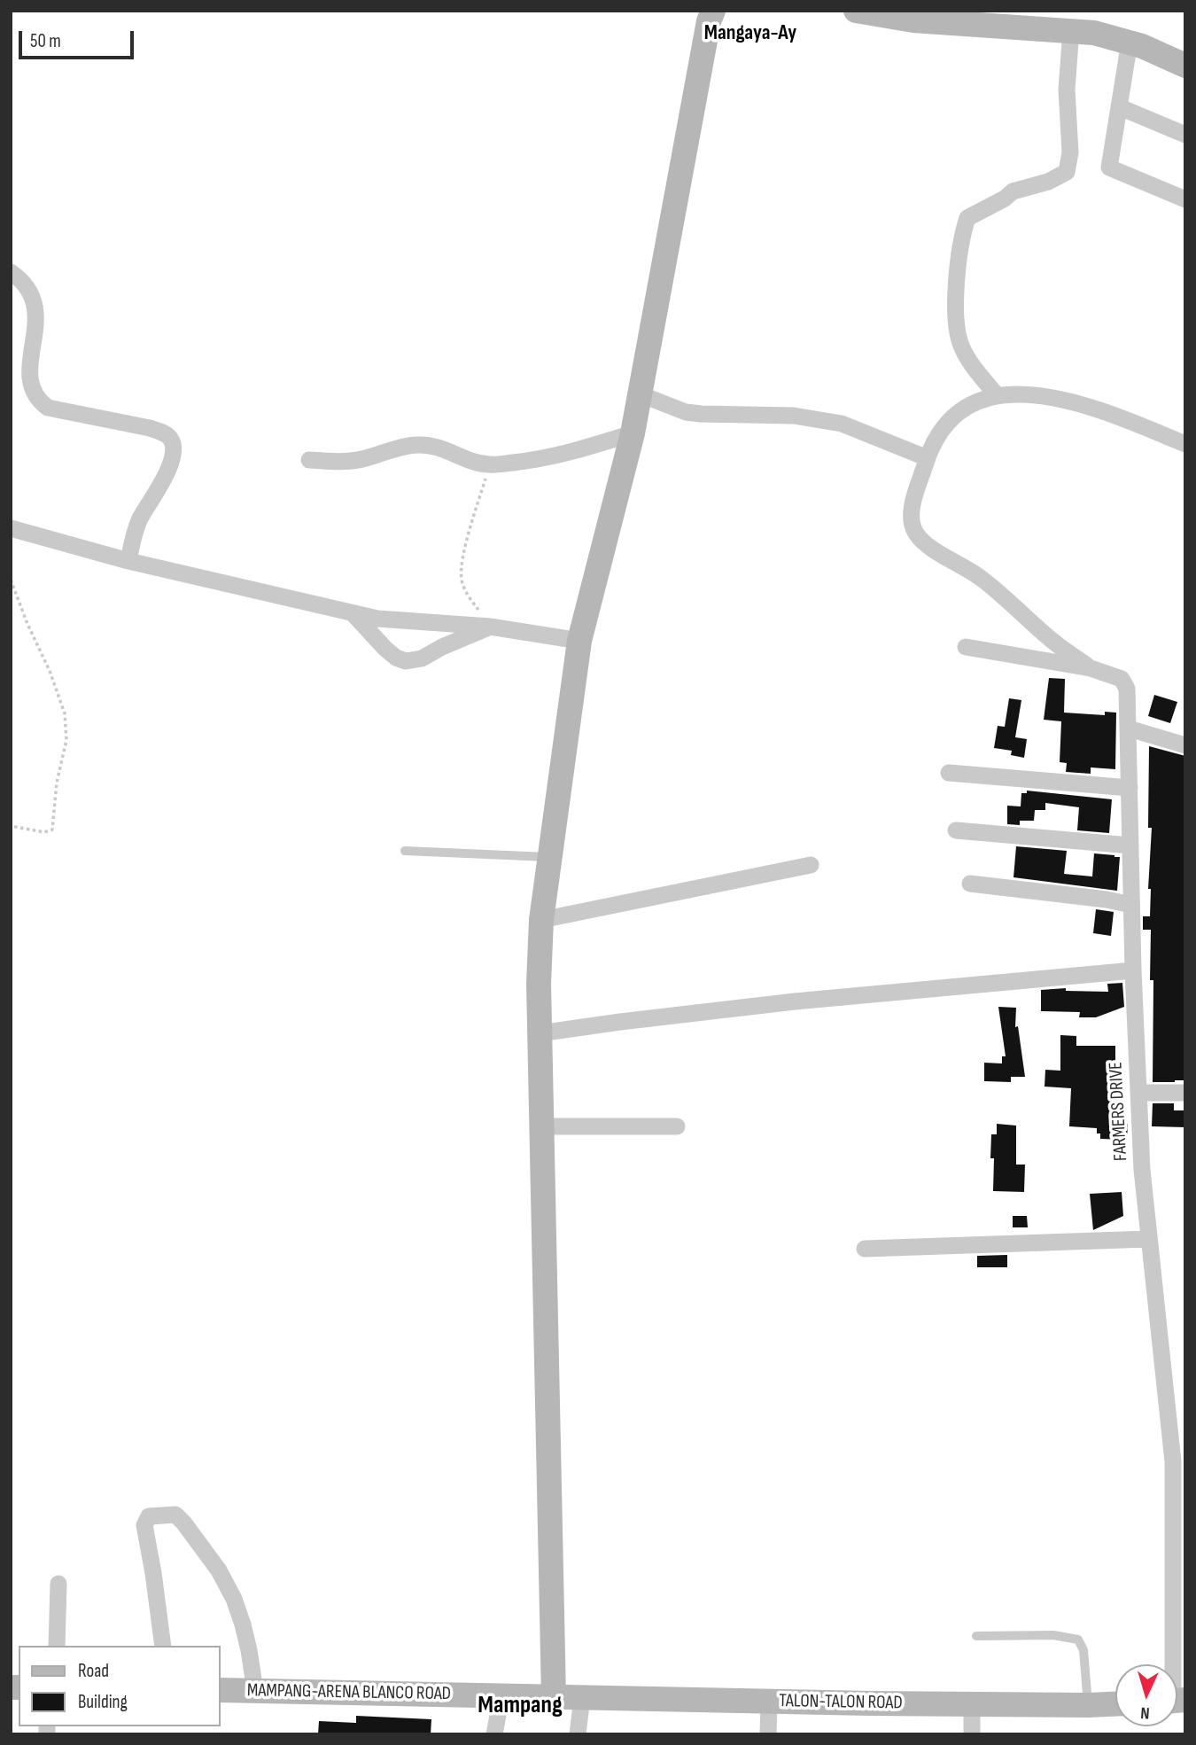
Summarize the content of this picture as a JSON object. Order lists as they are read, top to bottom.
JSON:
{
  "streets": {
    "street": ["FARMERS DRIVE", "MAMPANG-ARENA BLANCO ROAD", "TALON-TALON ROAD"]
  },
  "crossings": [
    ["MAMPANG-ARENA BLANCO ROAD", "TALON-TALON ROAD"]
  ],
  "districts": ["Mangaya-Ay", "Mampang"],
  "legend": ["Road", "Building"],
  "scale_bar": "50 m",
  "north": "bottom"
}
